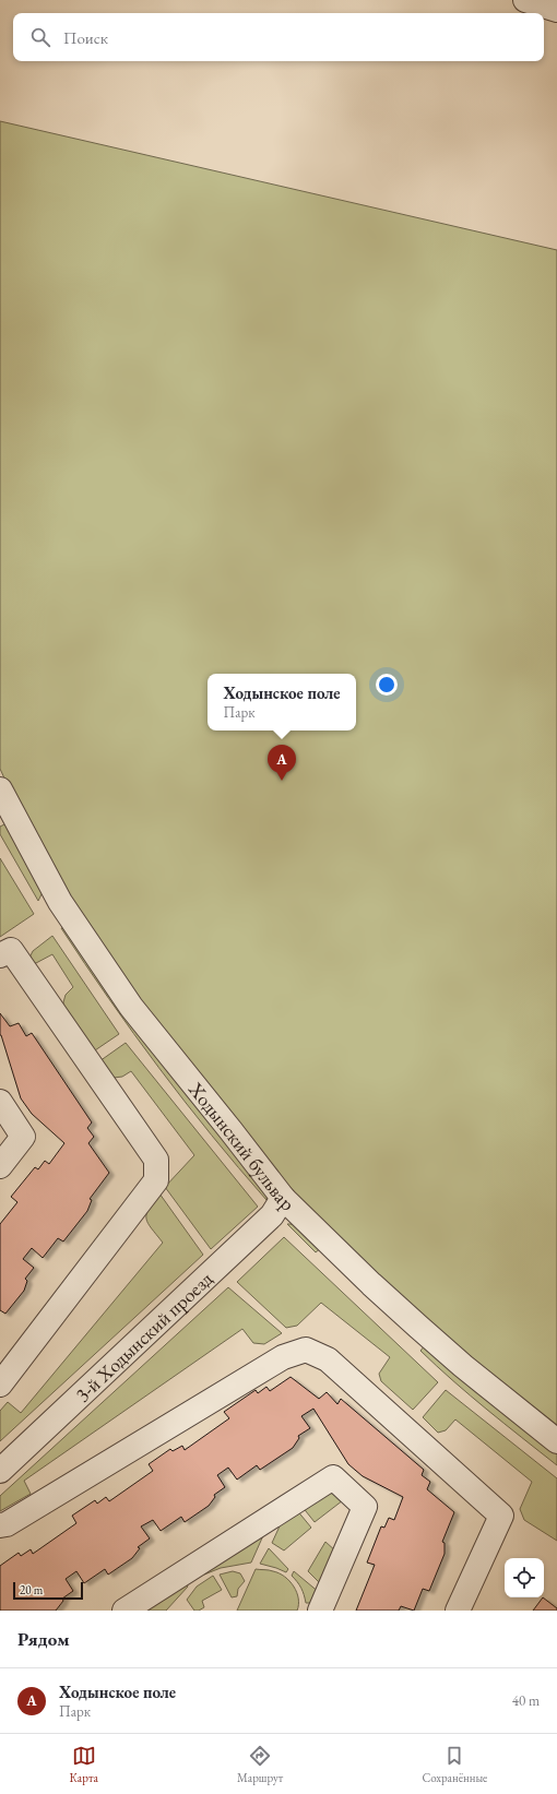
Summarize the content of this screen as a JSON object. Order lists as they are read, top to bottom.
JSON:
{
  "streets": {
    "street": ["Ходынский бульвар", "3-й Ходынский проезд"]
  },
  "crossings": [
    ["Ходынский бульвар", "3-й Ходынский проезд"]
  ],
  "scale_bar": "20 m",
  "page": {
    "search": "Поиск",
    "popup": ["Ходынское поле", "Парк"],
    "pins": "A",
    "scale": "20 m",
    "heading": "Рядом",
    "list": [
      {
        "mark": "A",
        "name": "Ходынское поле",
        "note": "Парк",
        "value": "40 m"
      }
    ],
    "nav": ["Карта", "Маршрут", "Сохранённые"]
  }
}
